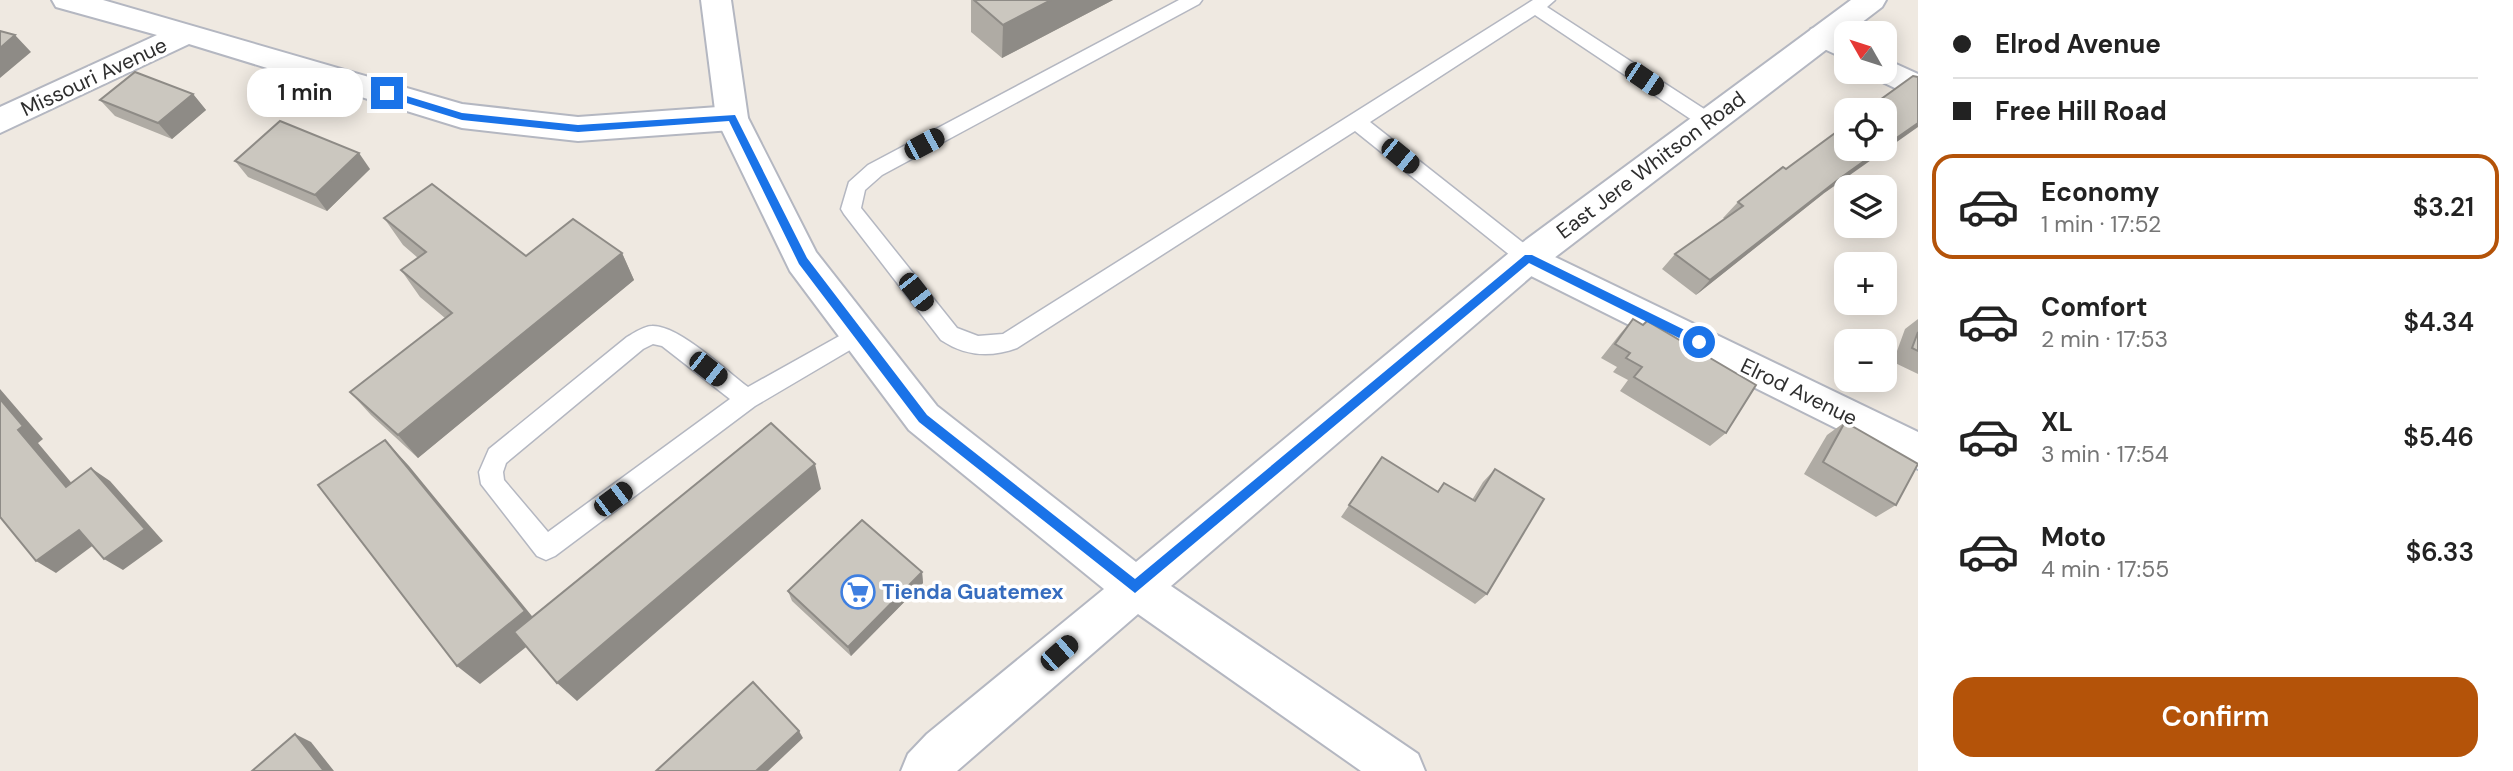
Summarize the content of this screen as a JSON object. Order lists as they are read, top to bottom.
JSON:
{
  "streets": {
    "street": ["Missouri Avenue", "East Jere Whitson Road", "Elrod Avenue"]
  },
  "crossings": [
    ["East Jere Whitson Road", "Elrod Avenue"]
  ],
  "places": {
    "supermarket": ["Tienda Guatemex"]
  },
  "north": "top left",
  "page": {
    "banner": ["Elrod Avenue", "Free Hill Road"],
    "map_buttons": ["+", "−"],
    "bubble": "1 min",
    "list": [
      {
        "name": "Economy",
        "note": "1 min · 17:52",
        "value": "$3.21"
      },
      {
        "name": "Comfort",
        "note": "2 min · 17:53",
        "value": "$4.34"
      },
      {
        "name": "XL",
        "note": "3 min · 17:54",
        "value": "$5.46"
      },
      {
        "name": "Moto",
        "note": "4 min · 17:55",
        "value": "$6.33"
      }
    ],
    "buttons": "Confirm"
  }
}
